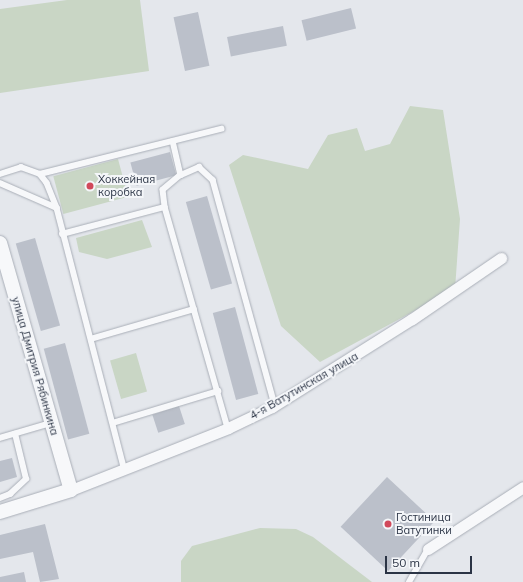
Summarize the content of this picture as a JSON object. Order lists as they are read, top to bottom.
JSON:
{
  "streets": {
    "street": ["улица Дмитрия Рябинкина", "4-я Ватутинская улица"]
  },
  "crossings": [
    ["улица Дмитрия Рябинкина", "4-я Ватутинская улица"]
  ],
  "places": ["Хоккейная коробка", "Гостиница Ватутинки"],
  "scale_bar": "50 m"
}
